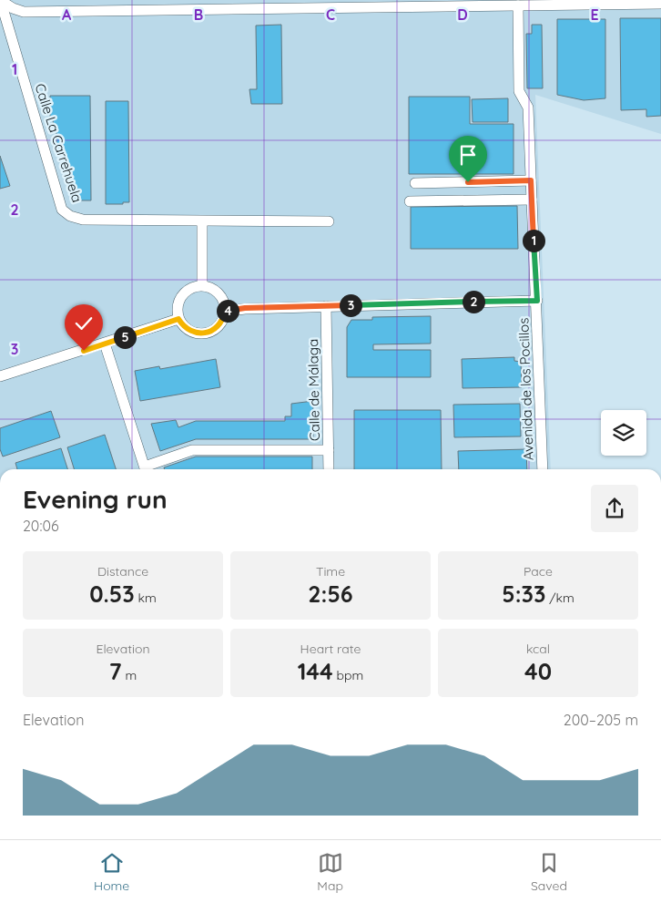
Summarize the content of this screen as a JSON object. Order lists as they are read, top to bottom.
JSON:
{
  "streets": {
    "street": ["Calle La Carrehuela", "Avenida de los Pocillos", "Calle de Málaga"]
  },
  "page": {
    "pins": [
      "1",
      "2",
      "3",
      "4",
      "5"
    ],
    "heading": ["Evening run", "20:06"],
    "stats": [
      ["Distance", "0.53 km"],
      ["Time", "2:56"],
      ["Pace", "5:33 /km"],
      ["Elevation", "7 m"],
      ["Heart rate", "144 bpm"],
      ["kcal", "40"]
    ],
    "chart": ["Elevation", "200–205 m"],
    "tabs": ["Home", "Map", "Saved"]
  },
  "grid": {
    "columns": [
      "A",
      "B",
      "C",
      "D",
      "E"
    ],
    "rows": ["1", "2", "3"]
  }
}
